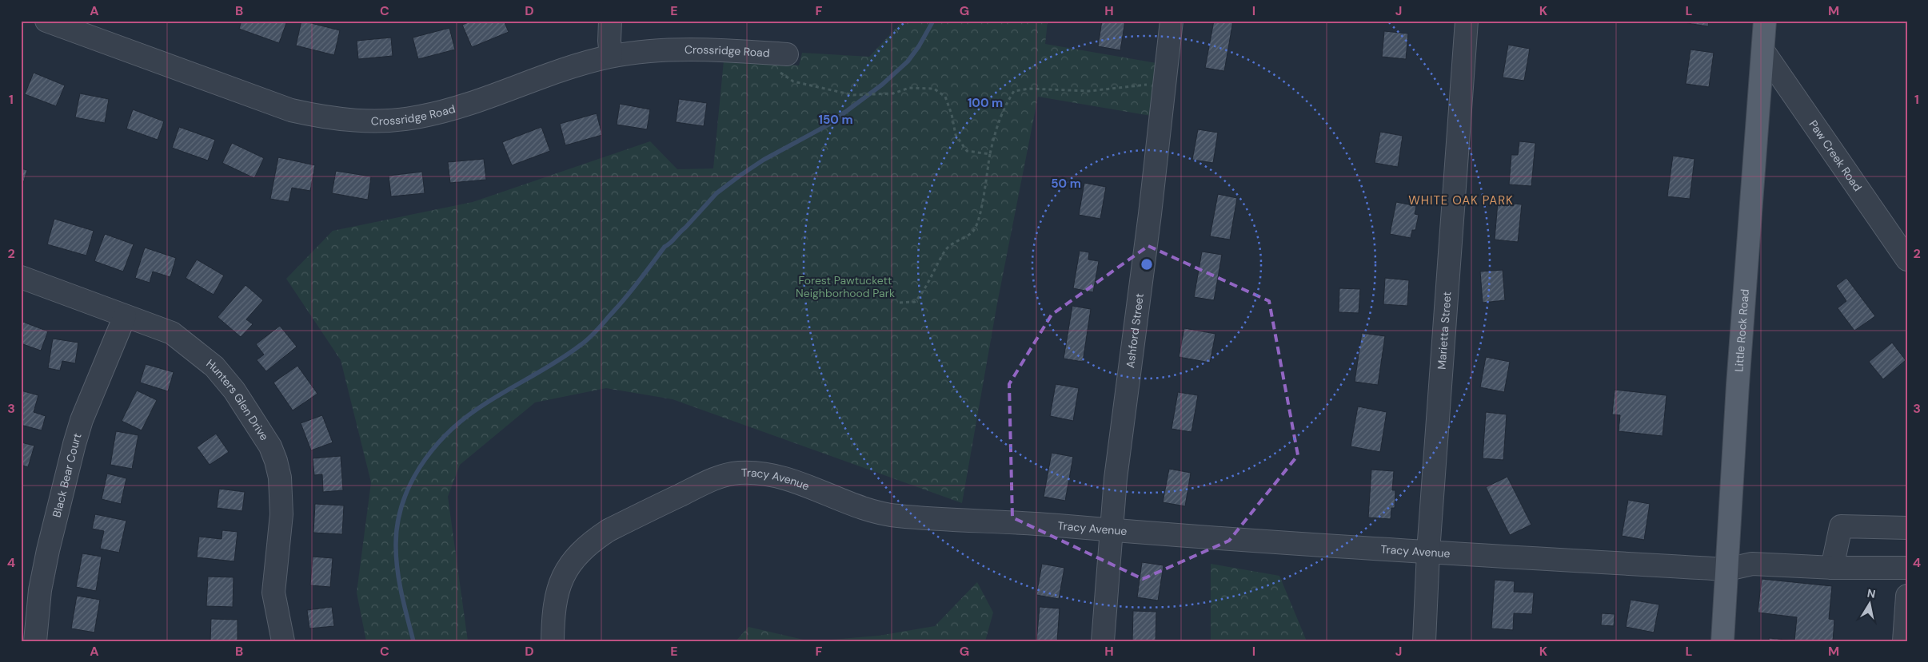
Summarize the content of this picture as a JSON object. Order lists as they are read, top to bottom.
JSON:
{
  "streets": {
    "main road": ["Little Rock Road"],
    "street": [
      "Crossridge Road",
      "Paw Creek Road",
      "Ashford Street",
      "Marietta Street",
      "Hunters Glen Drive",
      "Black Bear Court",
      "Tracy Avenue"
    ]
  },
  "crossings": [
    ["Paw Creek Road", "Little Rock Road"],
    ["Ashford Street", "Tracy Avenue"],
    ["Marietta Street", "Tracy Avenue"],
    ["Little Rock Road", "Tracy Avenue"],
    ["Hunters Glen Drive", "Black Bear Court"]
  ],
  "districts": ["WHITE OAK PARK"],
  "parks": ["Forest Pawtuckett Neighborhood Park"],
  "north": "top",
  "grid": {
    "columns": [
      "A",
      "B",
      "C",
      "D",
      "E",
      "F",
      "G",
      "H",
      "I",
      "J",
      "K",
      "L",
      "M"
    ],
    "rows": [
      "1",
      "2",
      "3",
      "4"
    ]
  },
  "rings": ["100 m", "150 m", "50 m"]
}
